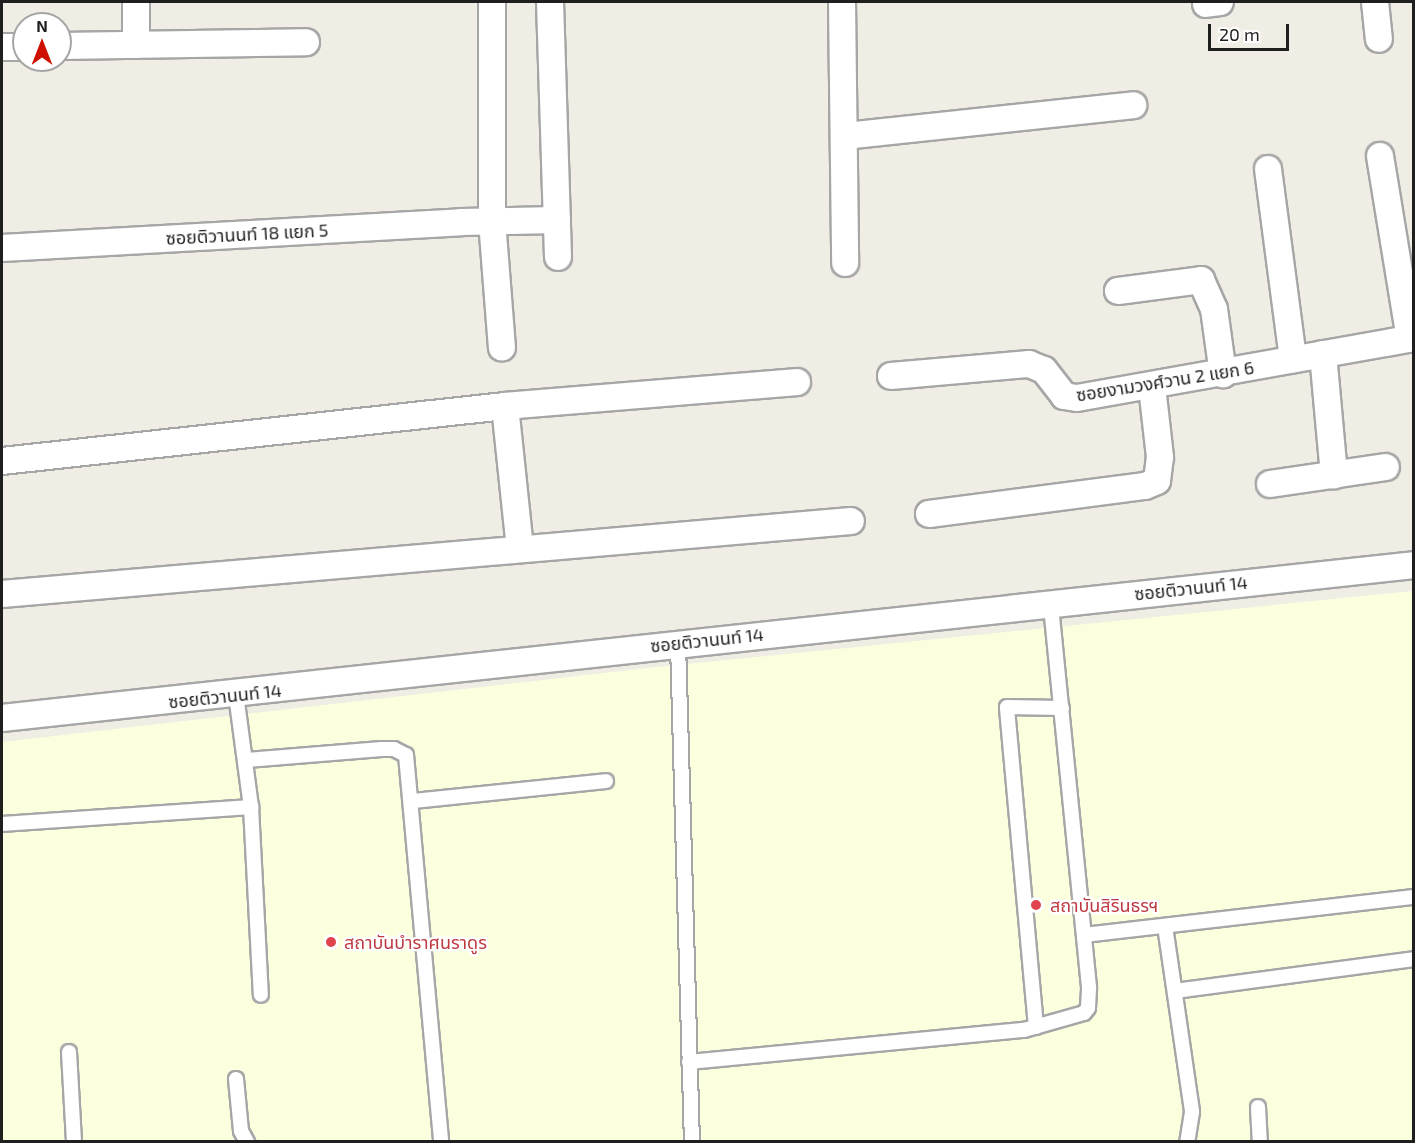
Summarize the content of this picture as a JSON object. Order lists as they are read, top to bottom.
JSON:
{
  "streets": {
    "street": ["ซอยติวานนท์ 18 แยก 5", "ซอยงามวงศ์วาน 2 แยก 6", "ซอยติวานนท์ 14"]
  },
  "places": ["สถาบันสิรินธรฯ", "สถาบันบำราศนราดูร"],
  "scale_bar": "20 m",
  "north": "top"
}
